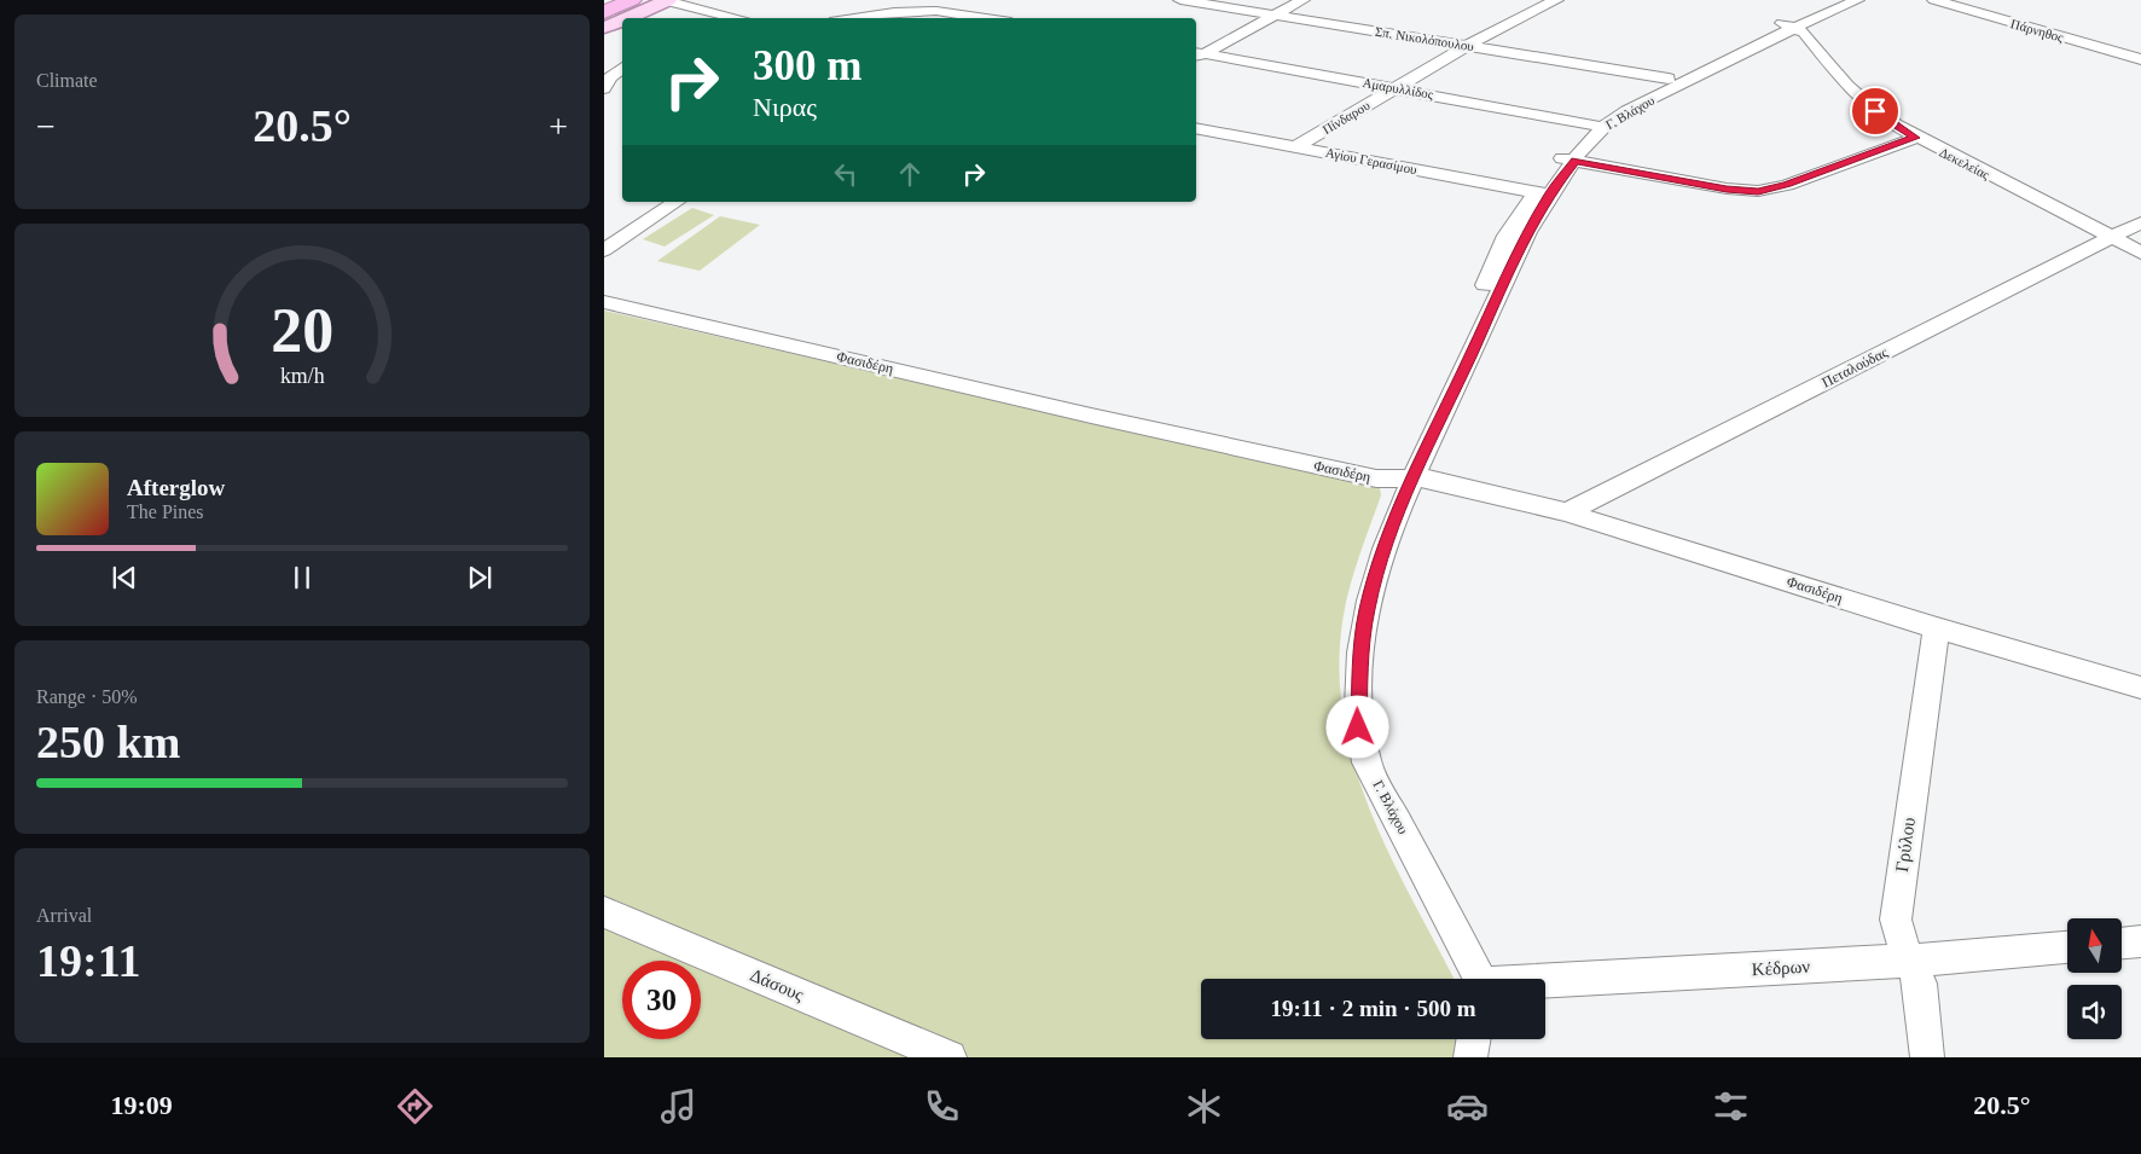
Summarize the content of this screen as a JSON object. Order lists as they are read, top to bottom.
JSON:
{
  "streets": {
    "street": [
      "Πάρνηθος",
      "Σπ. Νικολόπουλου",
      "Αμαρυλλίδος",
      "Γ. Βλάχου",
      "Πίνδαρου",
      "Αγίου Γερασίμου",
      "Δεκελείας",
      "Φασιδέρη",
      "Πεταλούδας",
      "Γρύλου",
      "Κέδρων",
      "Δάσους"
    ]
  },
  "crossings": [
    ["Σπ. Νικολόπουλου", "Γ. Βλάχου"],
    ["Σπ. Νικολόπουλου", "Πίνδαρου"],
    ["Αμαρυλλίδος", "Γ. Βλάχου"],
    ["Αμαρυλλίδος", "Πίνδαρου"],
    ["Γ. Βλάχου", "Αγίου Γερασίμου"],
    ["Γ. Βλάχου", "Δεκελείας"],
    ["Γ. Βλάχου", "Φασιδέρη"],
    ["Πίνδαρου", "Αγίου Γερασίμου"],
    ["Δεκελείας", "Πεταλούδας"],
    ["Φασιδέρη", "Πεταλούδας"],
    ["Φασιδέρη", "Γρύλου"],
    ["Γρύλου", "Κέδρων"]
  ],
  "north": "top",
  "page": {
    "tile": [
      "Climate",
      ["Range · 50%", "250 km"],
      ["Arrival", "19:11"]
    ],
    "turn": ["300 m", "Νιρας"],
    "heat": ["−", "20.5°", "+"],
    "song": ["Afterglow", "The Pines"],
    "limit": "30",
    "trip": "19:11 · 2 min · 500 m",
    "tabs": ["19:09", "20.5°"],
    "gauge": ["20", "km/h"]
  }
}
